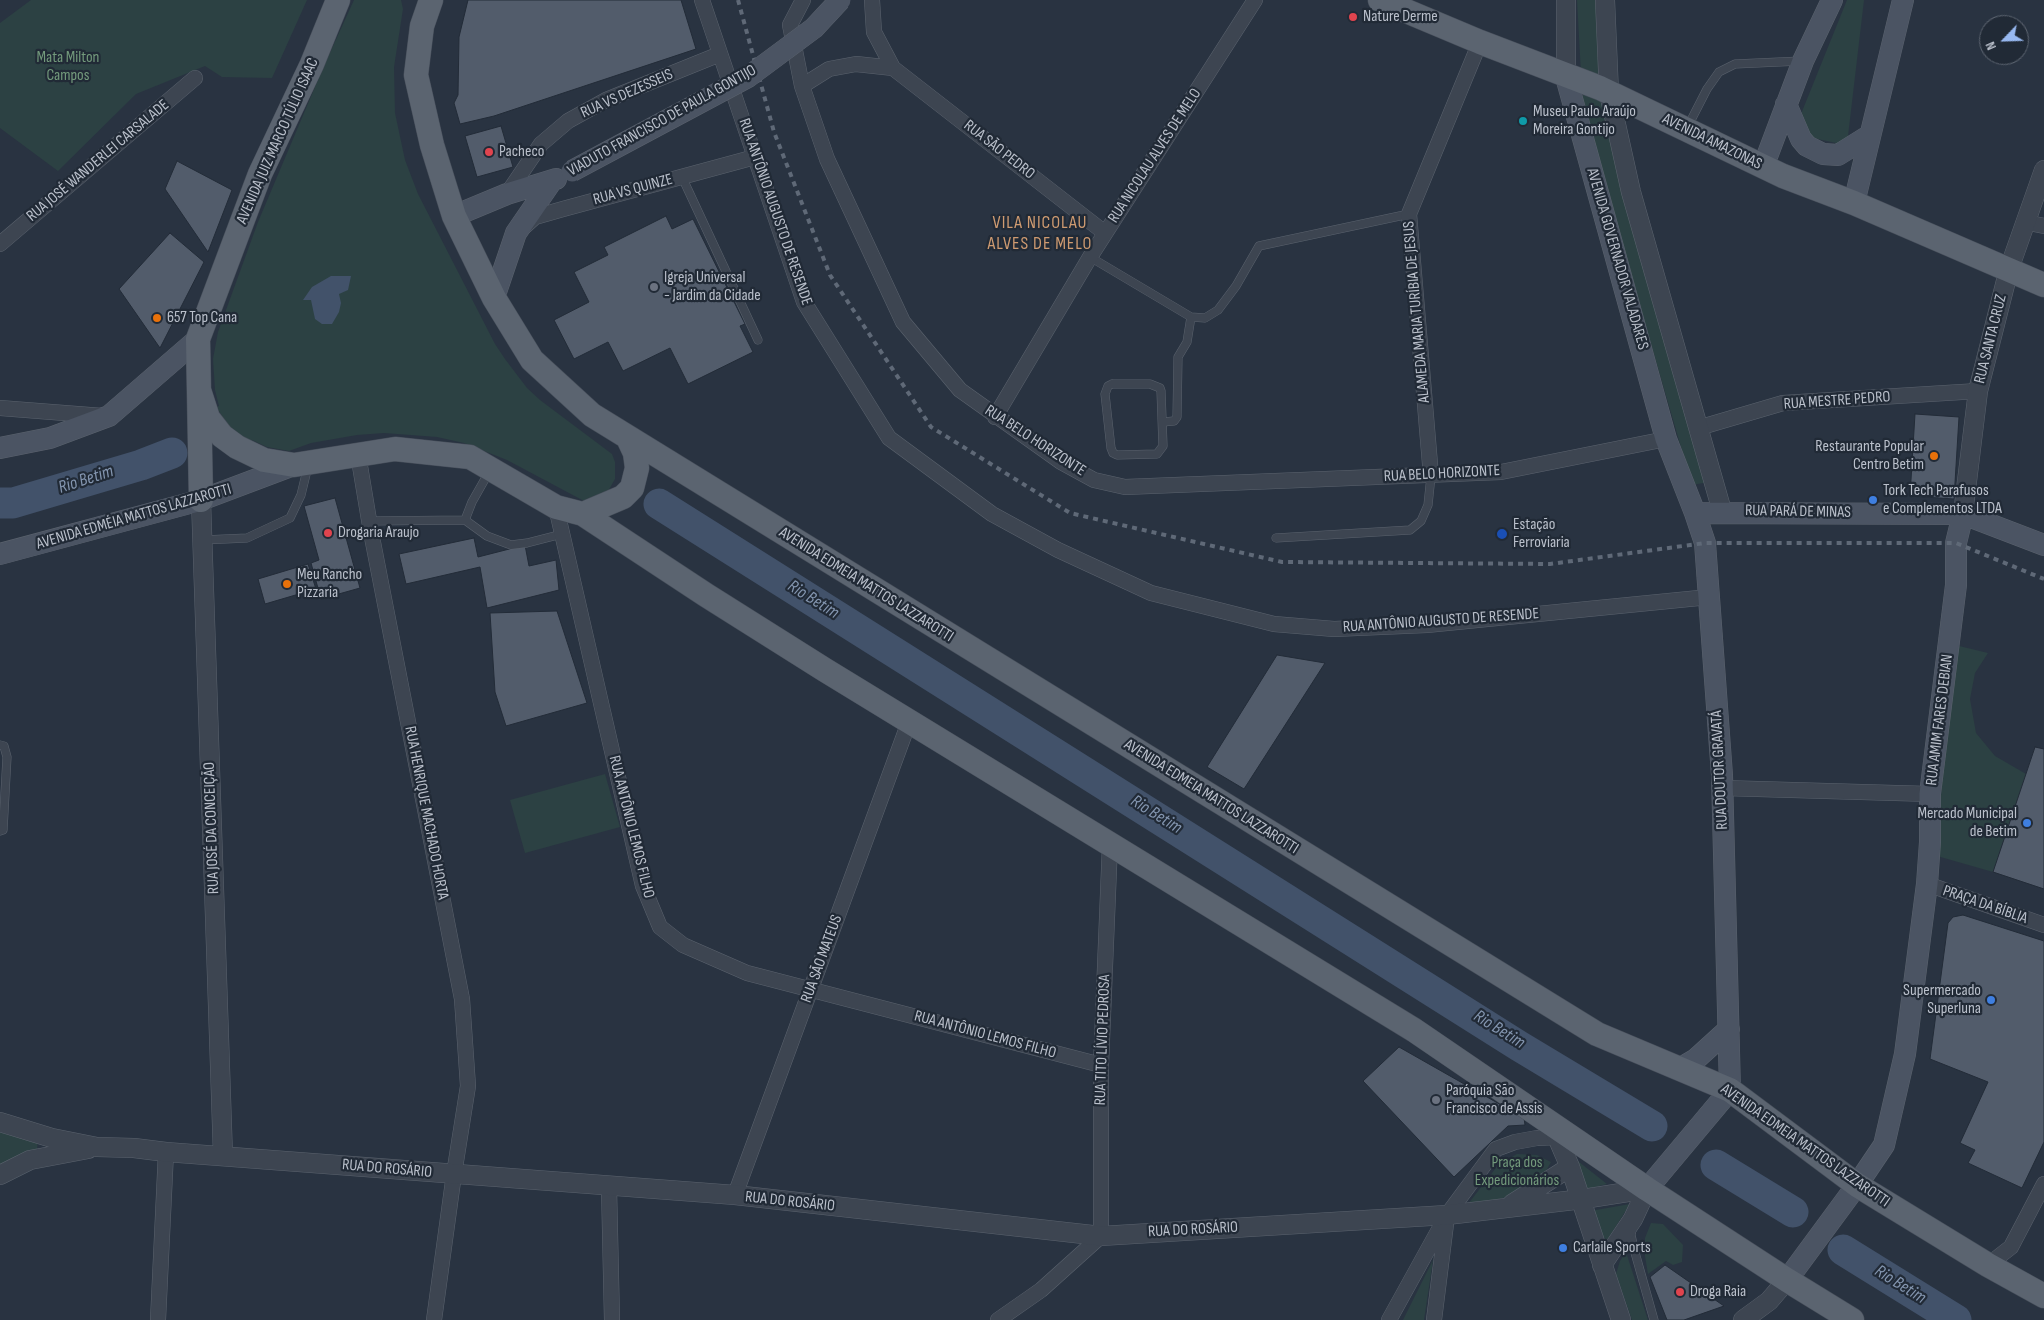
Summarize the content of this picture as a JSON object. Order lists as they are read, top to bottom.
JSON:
{
  "streets": {
    "main road": [
      "VIADUTO FRANCISCO DE PAULA GONTIJO",
      "AVENIDA JUIZ MARCO TÚLIO ISAAC",
      "AVENIDA AMAZONAS",
      "AVENIDA GOVERNADOR VALADARES",
      "RUA PARÁ DE MINAS",
      "AVENIDA EDMÉIA MATTOS LAZZAROTTI",
      "AVENIDA EDMEIA MATTOS LAZZAROTTI",
      "RUA AMIM FARES DEBIAN",
      "RUA DOUTOR GRAVATÁ"
    ],
    "street": [
      "RUA VS DEZESSEIS",
      "RUA SÃO PEDRO",
      "RUA NICOLAU ALVES DE MELO",
      "RUA JOSÉ WANDERLEI CARSALADE",
      "RUA VS QUINZE",
      "RUA ANTÔNIO AUGUSTO DE RESENDE",
      "ALAMEDA MARIA TURÍBIA DE JESUS",
      "RUA SANTA CRUZ",
      "RUA MESTRE PEDRO",
      "RUA BELO HORIZONTE",
      "RUA HENRIQUE MACHADO HORTA",
      "RUA ANTÔNIO LEMOS FILHO",
      "RUA JOSÉ DA CONCEIÇÃO",
      "PRAÇA DA BÍBLIA",
      "RUA SÃO MATEUS",
      "RUA TITO LÍVIO PEDROSA",
      "RUA DO ROSÁRIO"
    ]
  },
  "crossings": [
    ["RUA VS DEZESSEIS", "VIADUTO FRANCISCO DE PAULA GONTIJO"],
    ["RUA VS DEZESSEIS", "RUA ANTÔNIO AUGUSTO DE RESENDE"],
    ["VIADUTO FRANCISCO DE PAULA GONTIJO", "RUA VS QUINZE"],
    ["VIADUTO FRANCISCO DE PAULA GONTIJO", "AVENIDA EDMEIA MATTOS LAZZAROTTI"],
    ["AVENIDA AMAZONAS", "AVENIDA GOVERNADOR VALADARES"],
    ["AVENIDA AMAZONAS", "ALAMEDA MARIA TURÍBIA DE JESUS"],
    ["AVENIDA AMAZONAS", "RUA SANTA CRUZ"],
    ["RUA SÃO PEDRO", "RUA NICOLAU ALVES DE MELO"],
    ["RUA NICOLAU ALVES DE MELO", "RUA BELO HORIZONTE"],
    ["RUA VS QUINZE", "RUA ANTÔNIO AUGUSTO DE RESENDE"],
    ["RUA ANTÔNIO AUGUSTO DE RESENDE", "RUA DOUTOR GRAVATÁ"],
    ["AVENIDA GOVERNADOR VALADARES", "RUA MESTRE PEDRO"],
    ["AVENIDA GOVERNADOR VALADARES", "RUA BELO HORIZONTE"],
    ["AVENIDA GOVERNADOR VALADARES", "RUA PARÁ DE MINAS"],
    ["AVENIDA GOVERNADOR VALADARES", "RUA DOUTOR GRAVATÁ"],
    ["ALAMEDA MARIA TURÍBIA DE JESUS", "RUA BELO HORIZONTE"],
    ["RUA SANTA CRUZ", "RUA MESTRE PEDRO"],
    ["RUA SANTA CRUZ", "RUA PARÁ DE MINAS"],
    ["RUA SANTA CRUZ", "RUA AMIM FARES DEBIAN"],
    ["RUA PARÁ DE MINAS", "RUA AMIM FARES DEBIAN"],
    ["RUA PARÁ DE MINAS", "RUA DOUTOR GRAVATÁ"],
    ["AVENIDA EDMÉIA MATTOS LAZZAROTTI", "RUA JOSÉ DA CONCEIÇÃO"],
    ["AVENIDA EDMEIA MATTOS LAZZAROTTI", "RUA AMIM FARES DEBIAN"],
    ["AVENIDA EDMEIA MATTOS LAZZAROTTI", "RUA DOUTOR GRAVATÁ"],
    ["RUA AMIM FARES DEBIAN", "PRAÇA DA BÍBLIA"],
    ["RUA HENRIQUE MACHADO HORTA", "RUA DO ROSÁRIO"],
    ["RUA ANTÔNIO LEMOS FILHO", "RUA SÃO MATEUS"],
    ["RUA ANTÔNIO LEMOS FILHO", "RUA TITO LÍVIO PEDROSA"],
    ["RUA JOSÉ DA CONCEIÇÃO", "RUA DO ROSÁRIO"],
    ["RUA SÃO MATEUS", "RUA DO ROSÁRIO"],
    ["RUA TITO LÍVIO PEDROSA", "RUA DO ROSÁRIO"]
  ],
  "districts": ["VILA NICOLAU ALVES DE MELO"],
  "water": ["Rio Betim"],
  "parks": ["Mata Milton Campos", "Praça dos Expedicionários"],
  "places": [
    "Nature Derme",
    "Museu Paulo Araújo Moreira Gontijo",
    "Pacheco",
    "Igreja Universal - Jardim da Cidade",
    "657 Top Cana",
    "Restaurante Popular Centro Betim",
    "Tork Tech Parafusos e Complementos LTDA",
    "Drogaria Araujo",
    "Estação Ferroviaria",
    "Meu Rancho Pizzaria",
    "Mercado Municipal de Betim",
    "Supermercado Superluna",
    "Paróquia São Francisco de Assis",
    "Carlaile Sports",
    "Droga Raia"
  ],
  "north": "bottom left"
}
